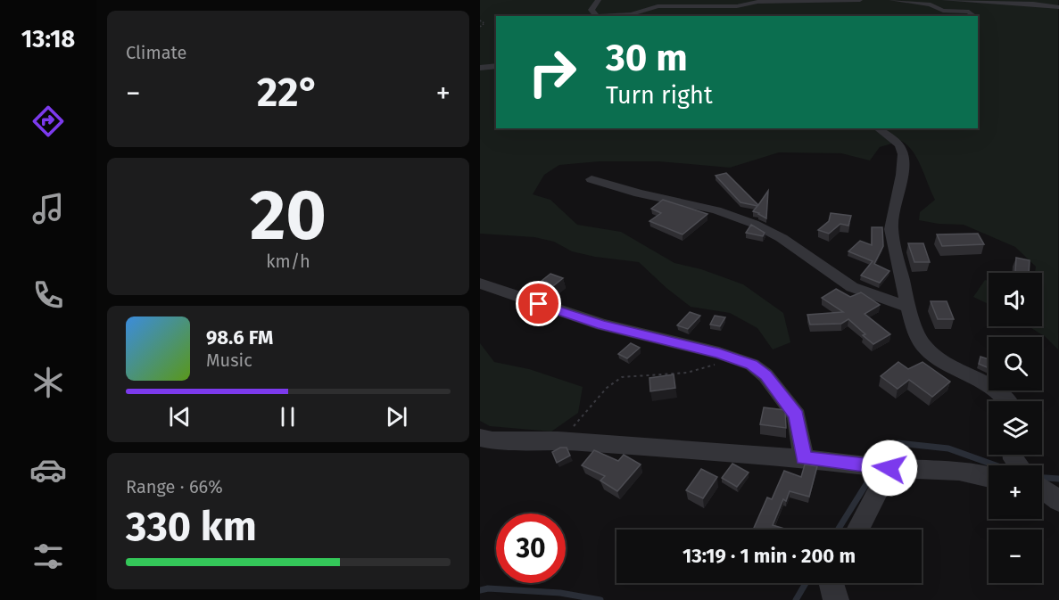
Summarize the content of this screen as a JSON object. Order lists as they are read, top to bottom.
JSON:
{
  "page": {
    "tabs": "13:18",
    "tile": [
      "Climate",
      ["20", "km/h"],
      ["Range · 66%", "330 km"]
    ],
    "turn": ["30 m", "Turn right"],
    "heat": ["−", "22°", "+"],
    "map_buttons": ["+", "−"],
    "song": ["98.6 FM", "Music"],
    "limit": "30",
    "trip": "13:19 · 1 min · 200 m"
  }
}
